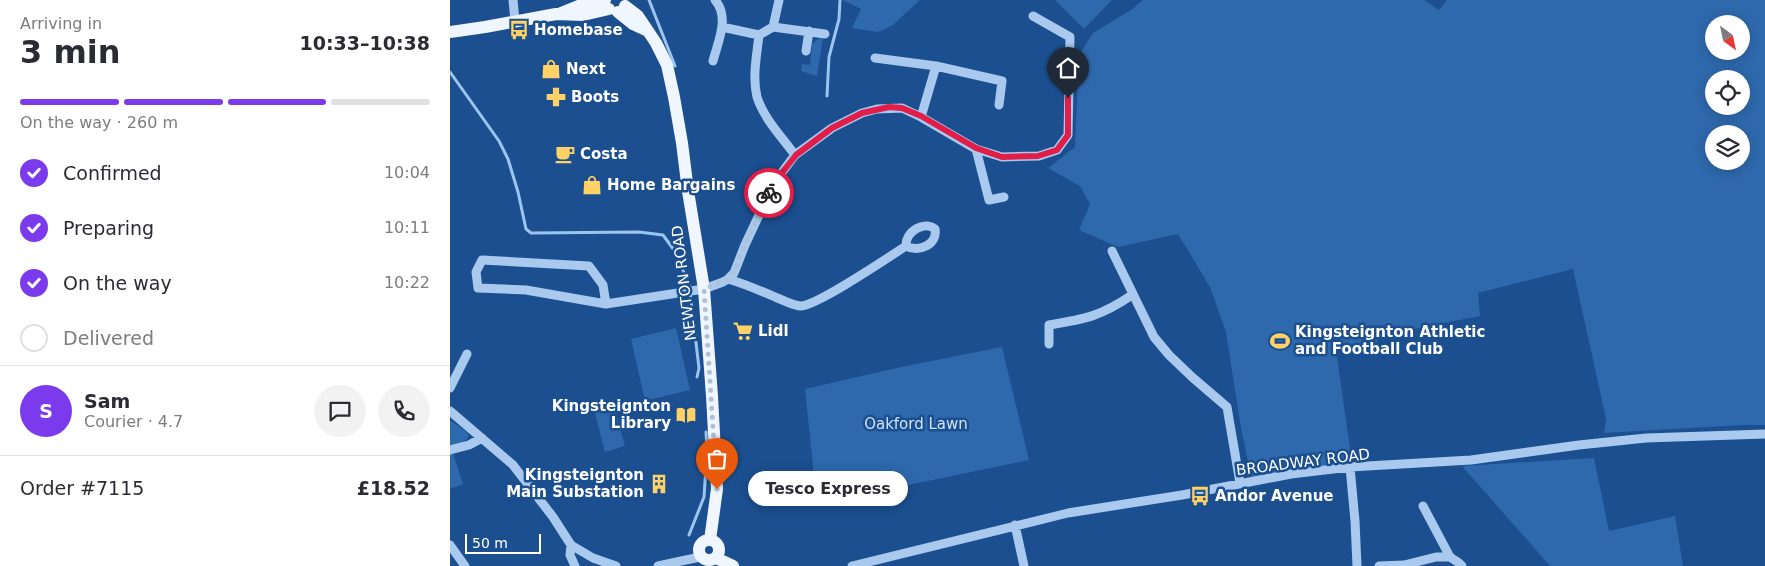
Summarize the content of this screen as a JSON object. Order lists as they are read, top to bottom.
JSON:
{
  "streets": {
    "main road": ["NEWTON ROAD"],
    "street": ["BROADWAY ROAD"]
  },
  "parks": ["Oakford Lawn"],
  "places": {
    "bus stop": ["Homebase", "Andor Avenue"],
    "shop": ["Next", "Home Bargains"],
    "pharmacy": ["Boots"],
    "cafe": ["Costa"],
    "supermarket": ["Lidl"],
    "sports": ["Kingsteignton Athletic and Football Club"],
    "library": ["Kingsteignton Library"],
    "building": ["Kingsteignton Main Substation"],
    "other": ["Tesco Express"]
  },
  "scale_bar": "50 m",
  "north": "bottom right",
  "page": {
    "heading": ["3 min", "Arriving in", "10:33–10:38"],
    "panel": [
      "Sam",
      "Courier · 4.7",
      "Order #7115",
      "£18.52"
    ],
    "bar": "On the way · 260 m",
    "list": [
      ["Confirmed", "10:04"],
      ["Preparing", "10:11"],
      ["On the way", "10:22"],
      "Delivered"
    ],
    "round": "S",
    "bubble": "Tesco Express",
    "scale": "50 m"
  }
}
